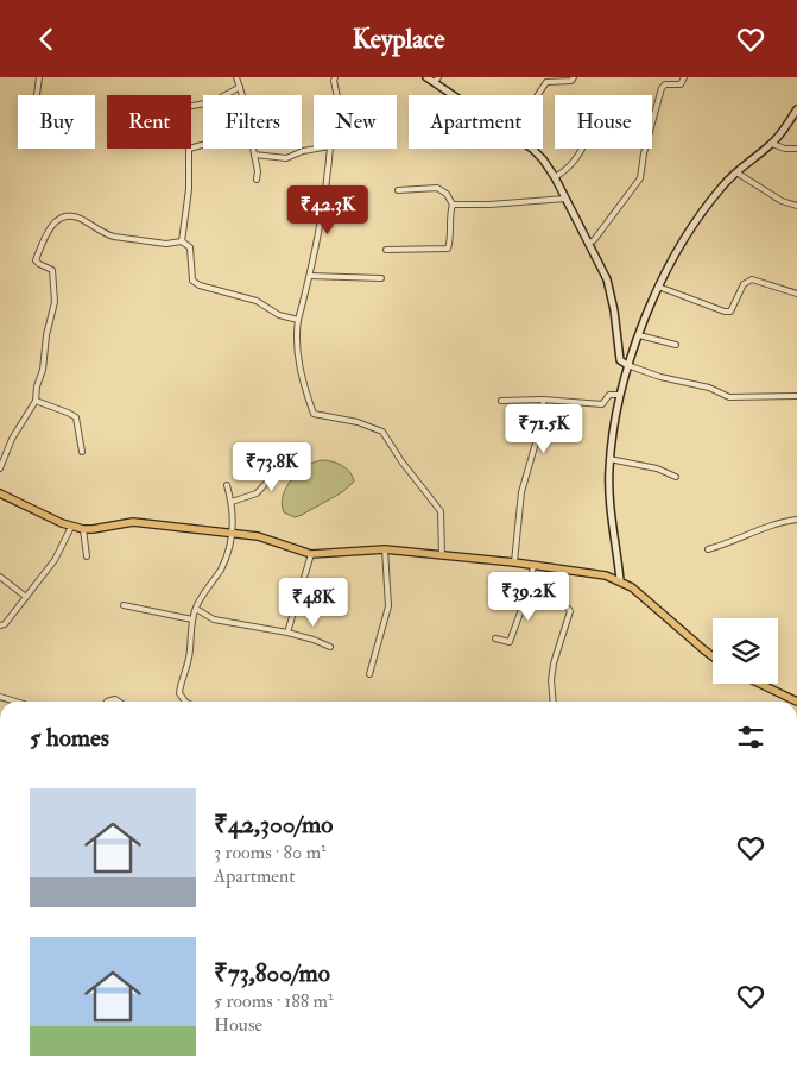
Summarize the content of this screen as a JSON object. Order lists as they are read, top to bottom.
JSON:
{
  "page": {
    "header": "Keyplace",
    "chip": [
      "Buy",
      "Rent",
      "Filters",
      "New",
      "Apartment",
      "House"
    ],
    "price": [
      "₹42.3K",
      "₹71.5K",
      "₹73.8K",
      "₹39.2K",
      "₹48K"
    ],
    "heading": "5 homes",
    "list": [
      {
        "name": "₹42,300/mo",
        "note": "3 rooms · 80 m² · Apartment"
      },
      {
        "name": "₹73,800/mo",
        "note": "5 rooms · 188 m² · House"
      }
    ]
  }
}
